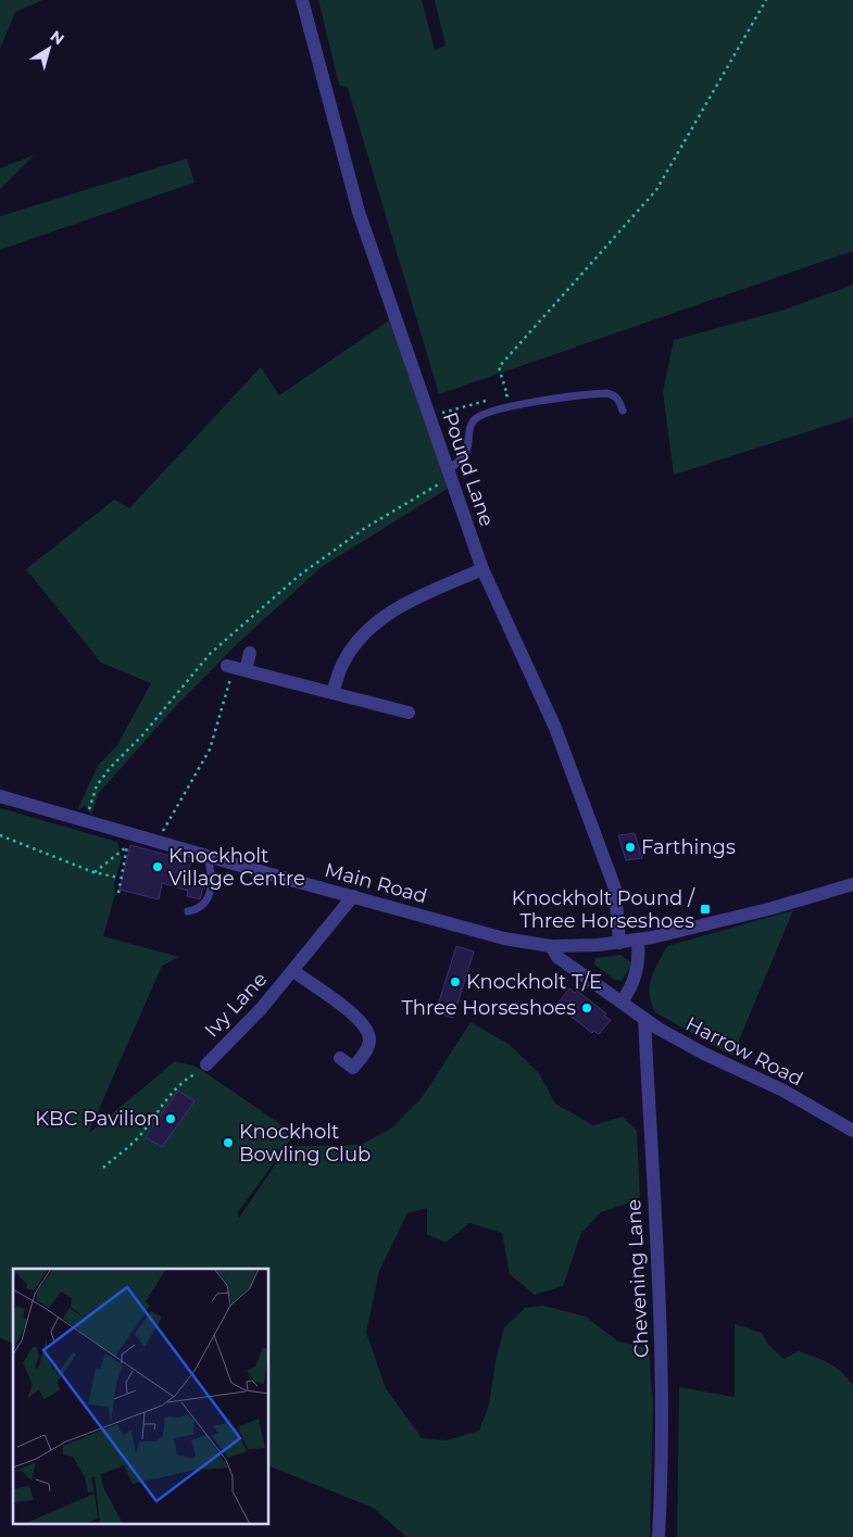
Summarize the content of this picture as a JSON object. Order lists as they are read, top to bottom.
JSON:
{
  "streets": {
    "street": [
      "Pound Lane",
      "Main Road",
      "Ivy Lane",
      "Harrow Road",
      "Chevening Lane"
    ]
  },
  "crossings": [
    ["Pound Lane", "Main Road"],
    ["Main Road", "Ivy Lane"],
    ["Main Road", "Harrow Road"],
    ["Harrow Road", "Chevening Lane"]
  ],
  "places": {
    "other": [
      "Farthings",
      "Knockholt Village Centre",
      "Knockholt T/E",
      "Three Horseshoes",
      "KBC Pavilion",
      "Knockholt Bowling Club"
    ],
    "transit": ["Knockholt Pound / Three Horseshoes"]
  },
  "north": "top right"
}
